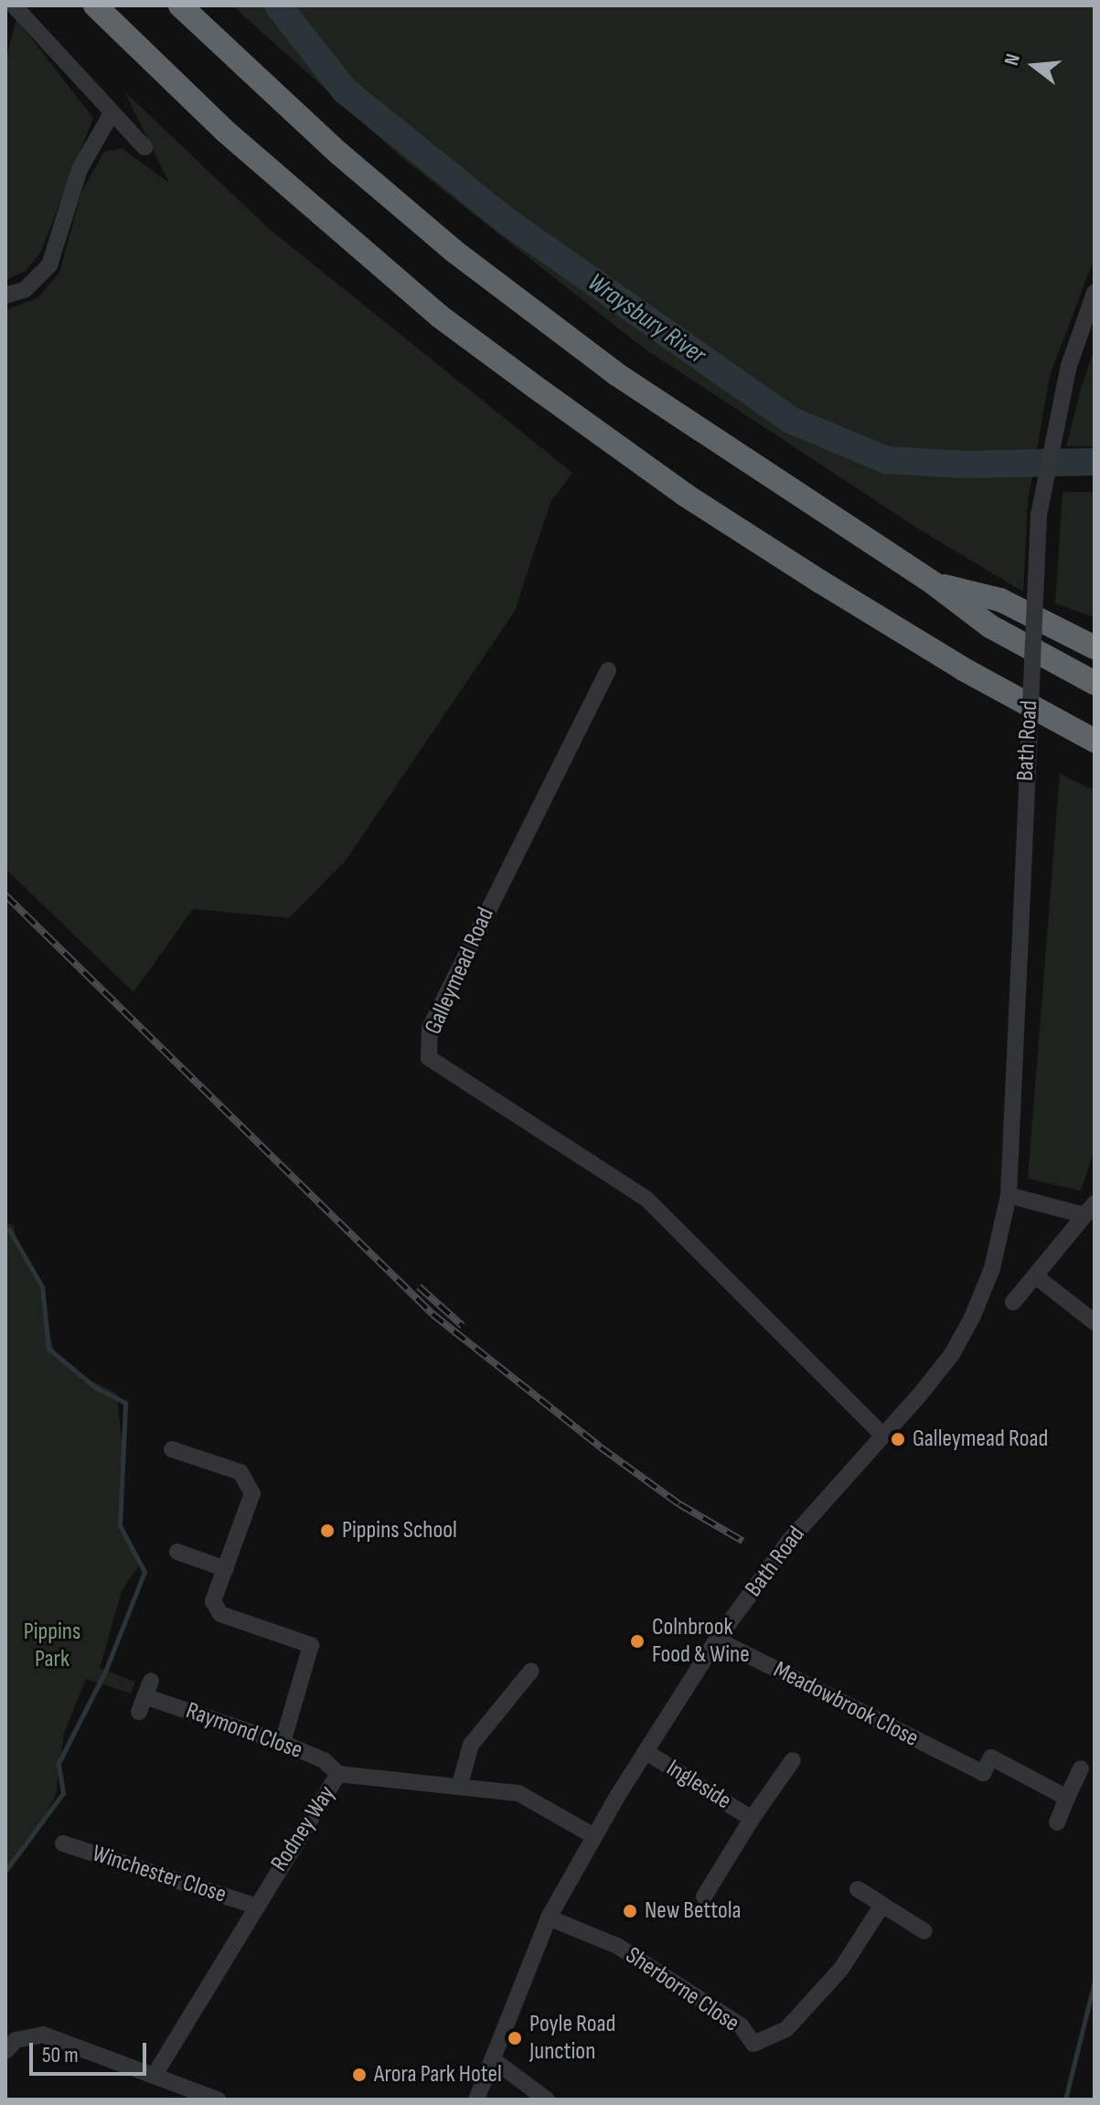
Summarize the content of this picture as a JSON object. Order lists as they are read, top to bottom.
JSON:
{
  "streets": {
    "street": [
      "Bath Road",
      "Galleymead Road",
      "Meadowbrook Close",
      "Raymond Close",
      "Ingleside",
      "Rodney Way",
      "Winchester Close",
      "Sherborne Close"
    ]
  },
  "crossings": [
    ["Bath Road", "Galleymead Road"],
    ["Bath Road", "Meadowbrook Close"],
    ["Bath Road", "Ingleside"],
    ["Bath Road", "Rodney Way"],
    ["Bath Road", "Sherborne Close"],
    ["Raymond Close", "Rodney Way"],
    ["Rodney Way", "Winchester Close"]
  ],
  "water": ["Wraysbury River"],
  "parks": ["Pippins Park"],
  "places": [
    "Galleymead Road",
    "Pippins School",
    "Colnbrook Food & Wine",
    "New Bettola",
    "Poyle Road Junction",
    "Arora Park Hotel"
  ],
  "scale_bar": "50 m",
  "north": "left"
}
